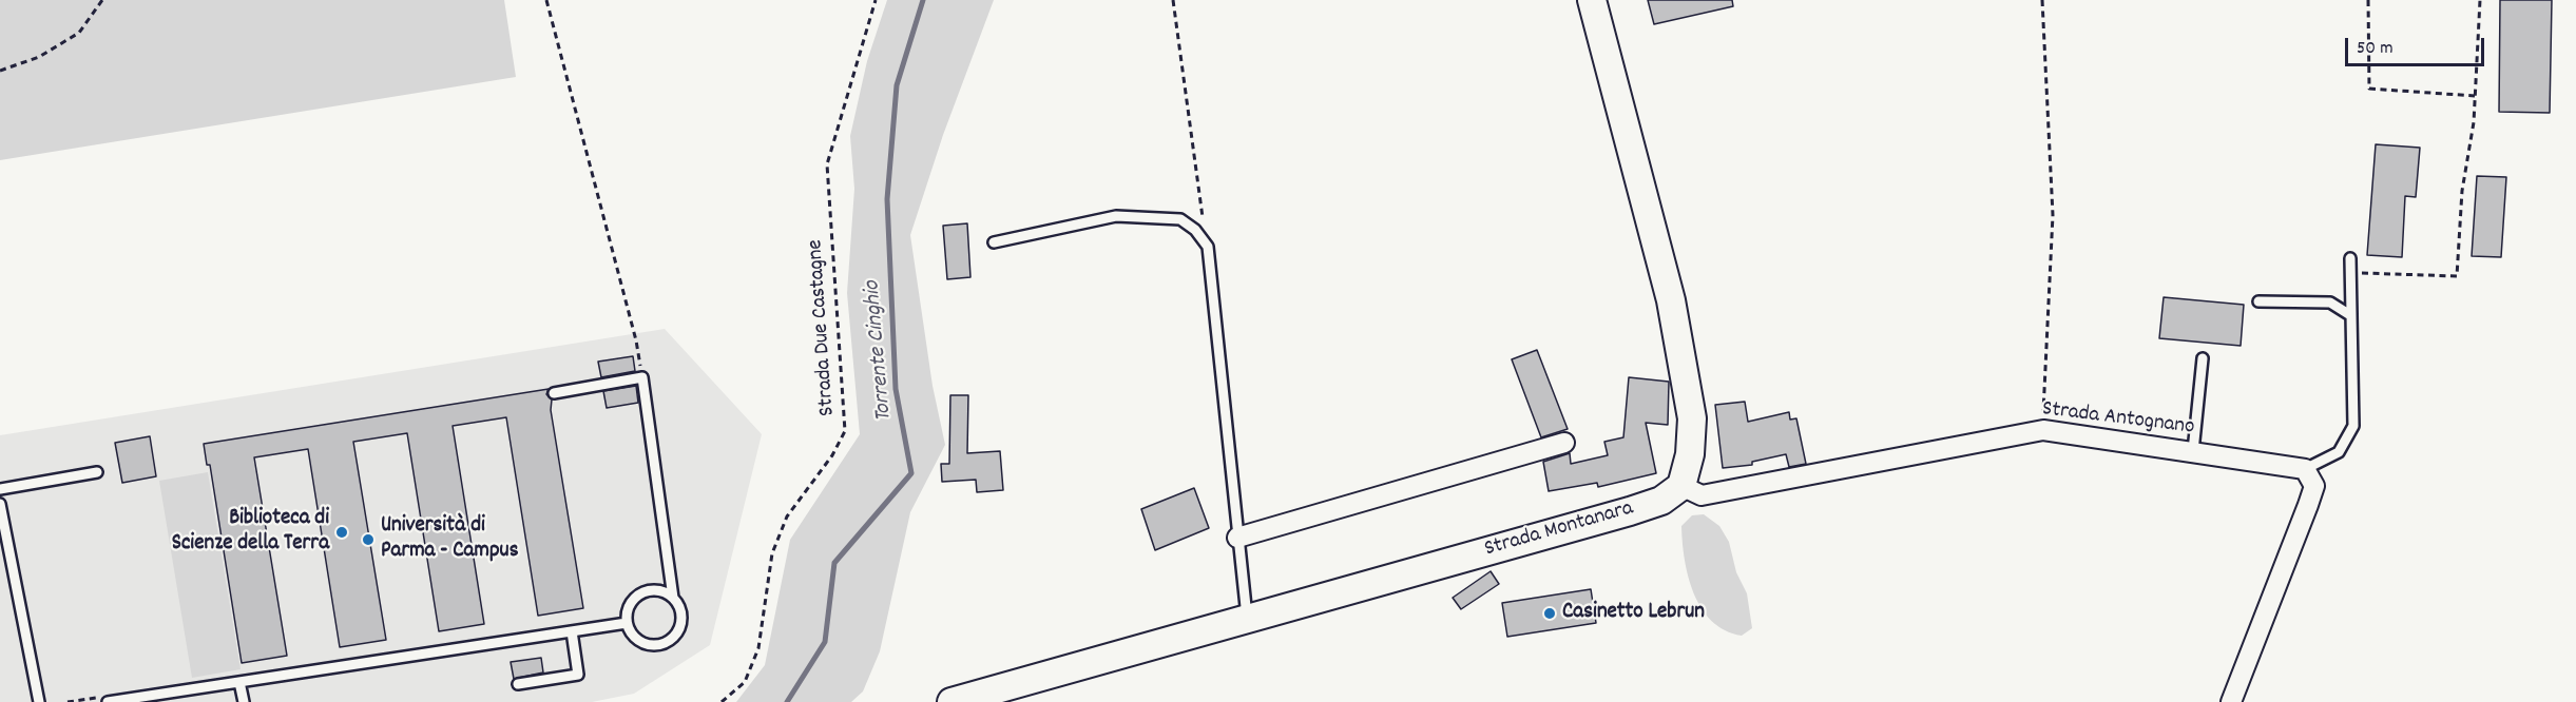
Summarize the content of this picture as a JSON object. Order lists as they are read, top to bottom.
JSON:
{
  "streets": {
    "main road": ["Strada Montanara"],
    "street": ["Strada Antognano"],
    "path": ["Strada Due Castagne"]
  },
  "crossings": [
    ["Strada Antognano", "Strada Montanara"]
  ],
  "water": ["Torrente Cinghio"],
  "places": ["Biblioteca di Scienze della Terra", "Università di Parma - Campus", "Casinetto Lebrun"],
  "scale_bar": "50 m"
}
